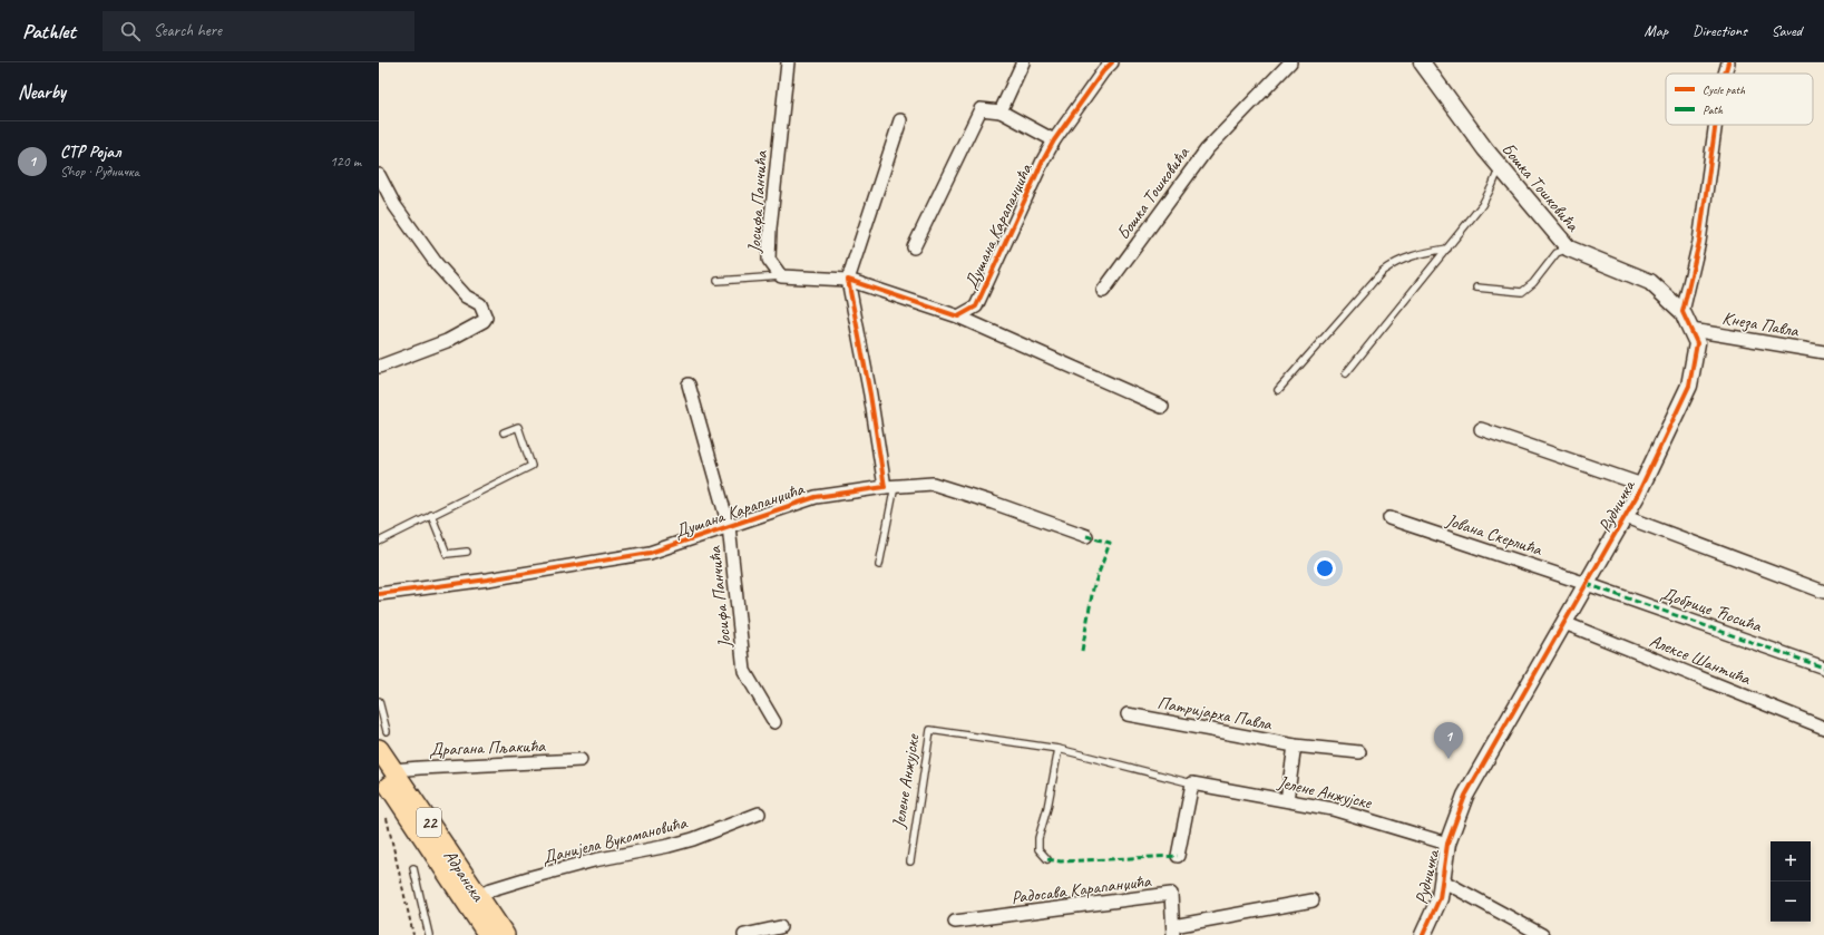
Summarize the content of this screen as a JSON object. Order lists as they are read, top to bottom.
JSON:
{
  "streets": {
    "main road": ["22", "Адранска"],
    "street": [
      "Бошка Тошковића",
      "Јосифа Панчића",
      "Душана Карапанџића",
      "Кнеза Павла",
      "Рудничка",
      "Јована Скерлића",
      "Добрице Ћосића",
      "Алексе Шантића",
      "Патријарха Павла",
      "Драгана Пљакића",
      "Јелене Анжујске",
      "Данијела Вукомановића",
      "Радосава Карапанџића"
    ]
  },
  "crossings": [
    ["Бошка Тошковића", "Рудничка"],
    ["Јосифа Панчића", "Душана Карапанџића"],
    ["Кнеза Павла", "Рудничка"],
    ["Рудничка", "Јована Скерлића"],
    ["Рудничка", "Добрице Ћосића"],
    ["Рудничка", "Алексе Шантића"],
    ["Рудничка", "Јелене Анжујске"],
    ["Јована Скерлића", "Добрице Ћосића"],
    ["Драгана Пљакића", "Адранска"],
    ["Данијела Вукомановића", "Адранска"]
  ],
  "legend": ["Cycle path", "Path"],
  "page": {
    "header": "Pathlet",
    "search": "Search here",
    "nav": ["Map", "Directions", "Saved"],
    "heading": "Nearby",
    "list": [
      {
        "mark": "1",
        "name": "СТР Ројал",
        "note": "Shop · Рудничка",
        "value": "120 m"
      }
    ],
    "pins": "1",
    "map_buttons": ["+", "−"]
  }
}
